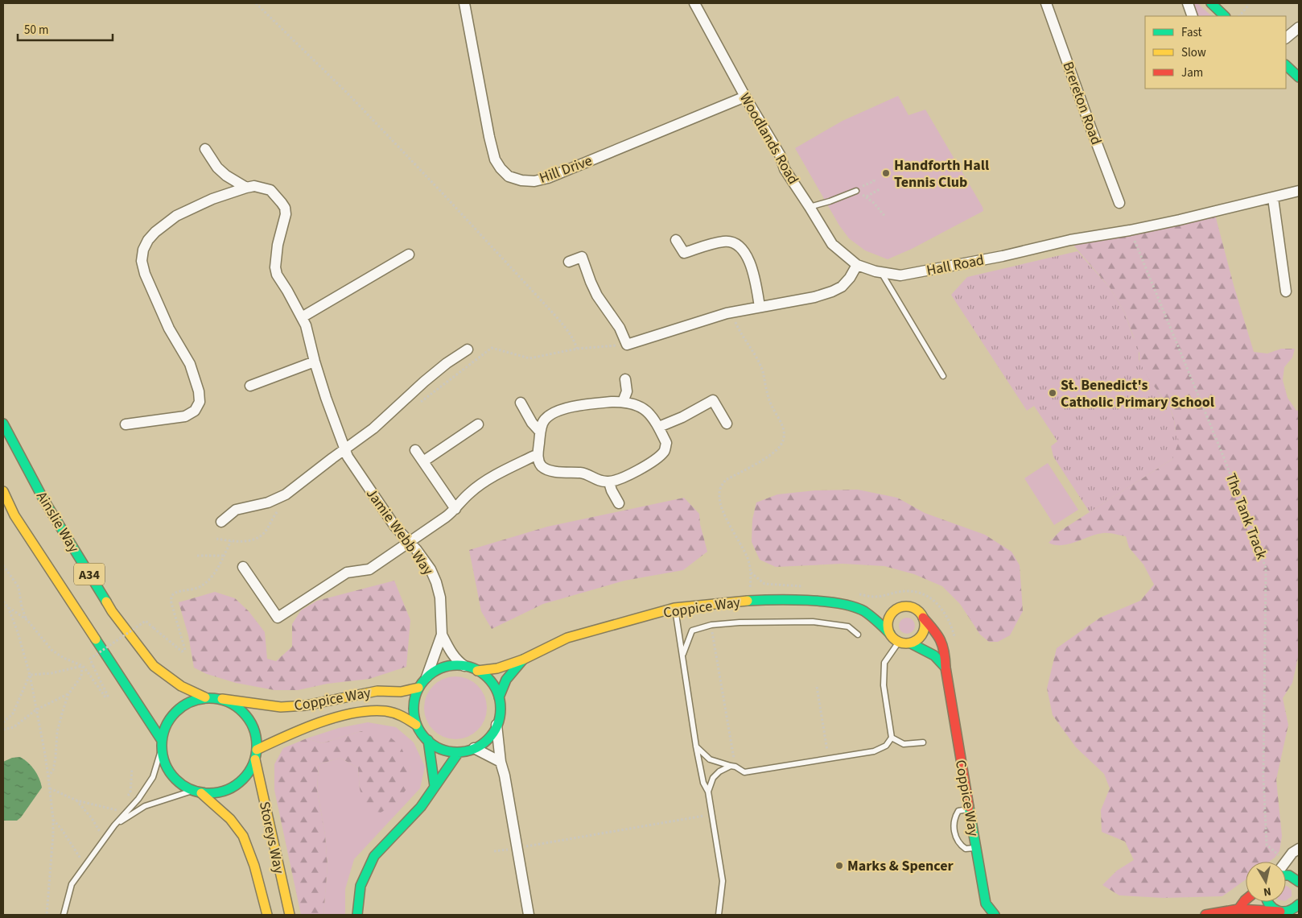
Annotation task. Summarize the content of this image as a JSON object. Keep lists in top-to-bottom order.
{
  "streets": {
    "main road": [
      "Ainslie Way",
      "A34",
      "Coppice Way",
      "Storeys Way"
    ],
    "street": [
      "Brereton Road",
      "Woodlands Road",
      "Hill Drive",
      "Hall Road",
      "Jamie Webb Way"
    ],
    "path": ["The Tank Track"]
  },
  "crossings": [
    ["Woodlands Road", "Hill Drive"],
    ["Woodlands Road", "Hall Road"],
    ["Hall Road", "The Tank Track"],
    ["Ainslie Way", "A34"],
    ["Ainslie Way", "Coppice Way"],
    ["Ainslie Way", "Storeys Way"],
    ["Jamie Webb Way", "Coppice Way"],
    ["A34", "Coppice Way"],
    ["A34", "Storeys Way"],
    ["Coppice Way", "Storeys Way"]
  ],
  "places": ["Handforth Hall Tennis Club", "St. Benedict's Catholic Primary School", "Marks & Spencer"],
  "legend": ["Fast", "Slow", "Jam"],
  "scale_bar": "50 m",
  "north": "bottom"
}
